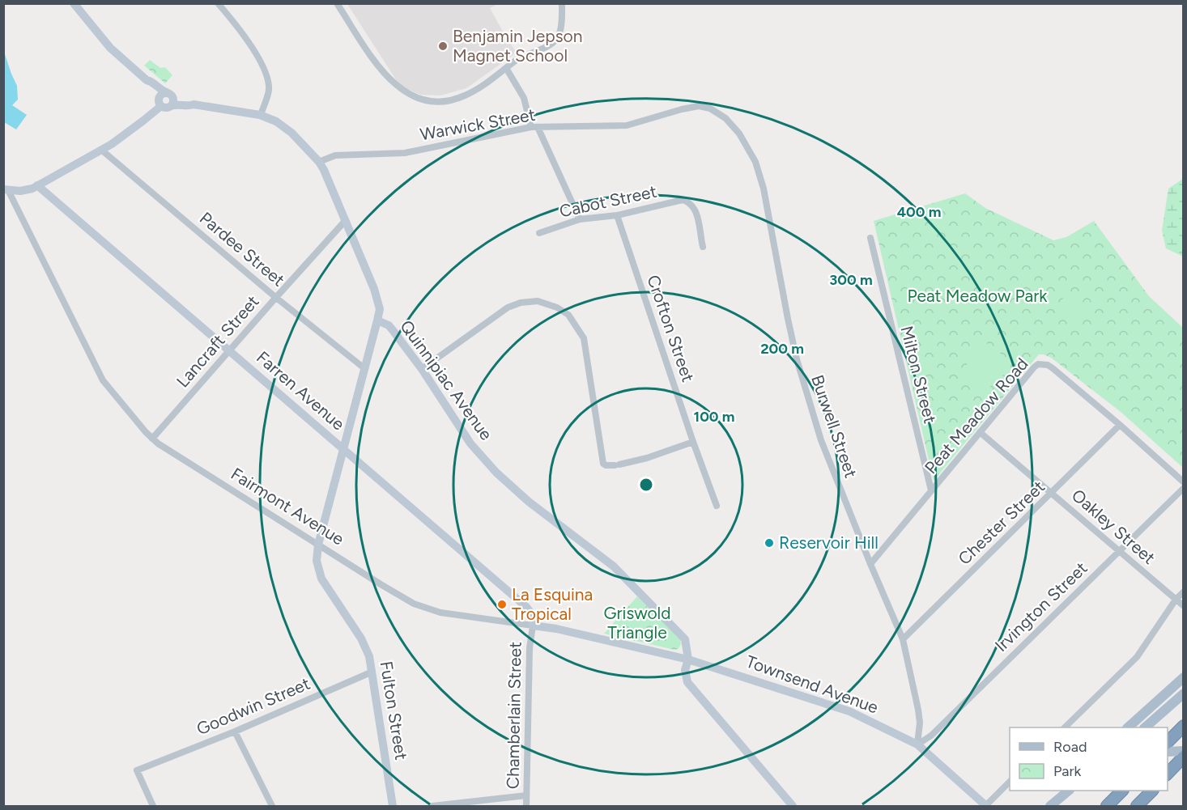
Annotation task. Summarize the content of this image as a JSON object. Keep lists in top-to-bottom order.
{
  "streets": {
    "main road": [
      "Quinnipiac Avenue",
      "Farren Avenue",
      "Fairmont Avenue",
      "Townsend Avenue",
      "Fulton Street"
    ],
    "street": [
      "Warwick Street",
      "Cabot Street",
      "Pardee Street",
      "Crofton Street",
      "Lancraft Street",
      "Milton Street",
      "Peat Meadow Road",
      "Burwell Street",
      "Chester Street",
      "Oakley Street",
      "Irvington Street",
      "Goodwin Street",
      "Chamberlain Street"
    ]
  },
  "crossings": [
    ["Warwick Street", "Quinnipiac Avenue"],
    ["Warwick Street", "Burwell Street"],
    ["Cabot Street", "Crofton Street"],
    ["Pardee Street", "Lancraft Street"],
    ["Pardee Street", "Fulton Street"],
    ["Lancraft Street", "Quinnipiac Avenue"],
    ["Lancraft Street", "Farren Avenue"],
    ["Lancraft Street", "Fairmont Avenue"],
    ["Milton Street", "Peat Meadow Road"],
    ["Quinnipiac Avenue", "Fairmont Avenue"],
    ["Quinnipiac Avenue", "Townsend Avenue"],
    ["Quinnipiac Avenue", "Fulton Street"],
    ["Farren Avenue", "Fairmont Avenue"],
    ["Farren Avenue", "Fulton Street"],
    ["Farren Avenue", "Chamberlain Street"],
    ["Peat Meadow Road", "Burwell Street"],
    ["Peat Meadow Road", "Chester Street"],
    ["Peat Meadow Road", "Oakley Street"],
    ["Burwell Street", "Chester Street"],
    ["Burwell Street", "Irvington Street"],
    ["Burwell Street", "Townsend Avenue"],
    ["Fairmont Avenue", "Townsend Avenue"],
    ["Fairmont Avenue", "Fulton Street"],
    ["Fairmont Avenue", "Chamberlain Street"],
    ["Chester Street", "Oakley Street"],
    ["Oakley Street", "Irvington Street"],
    ["Irvington Street", "Townsend Avenue"],
    ["Goodwin Street", "Fulton Street"]
  ],
  "parks": ["Peat Meadow Park", "Griswold Triangle"],
  "places": ["Benjamin Jepson Magnet School", "Reservoir Hill", "La Esquina Tropical"],
  "legend": ["Road", "Park"],
  "rings": [
    "400 m",
    "300 m",
    "200 m",
    "100 m"
  ]
}
